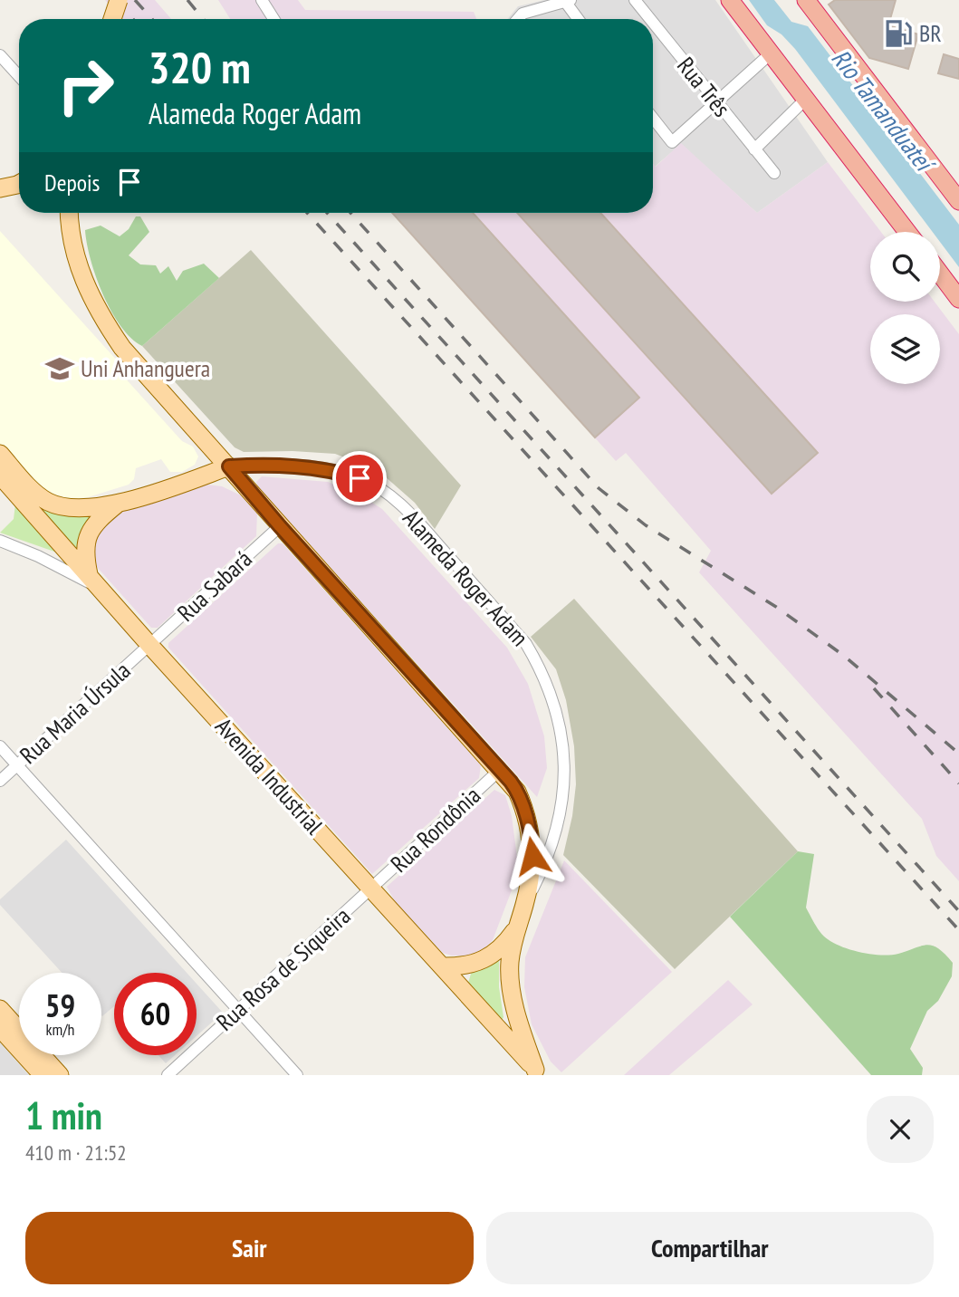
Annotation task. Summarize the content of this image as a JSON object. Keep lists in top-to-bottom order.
{
  "streets": {
    "main road": ["Alameda Roger Adam", "Avenida Industrial"],
    "street": [
      "Rua Três",
      "Rua Sabará",
      "Rua Maria Úrsula",
      "Rua Rondônia",
      "Rua Rosa de Siqueira"
    ]
  },
  "crossings": [
    ["Alameda Roger Adam", "Avenida Industrial"],
    ["Rua Sabará", "Rua Maria Úrsula"],
    ["Rua Sabará", "Avenida Industrial"],
    ["Rua Maria Úrsula", "Avenida Industrial"],
    ["Avenida Industrial", "Rua Rondônia"],
    ["Avenida Industrial", "Rua Rosa de Siqueira"],
    ["Rua Rondônia", "Rua Rosa de Siqueira"]
  ],
  "water": ["Rio Tamanduateí"],
  "places": {
    "fuel station": ["BR"],
    "school or university": ["Uni Anhanguera"]
  },
  "page": {
    "turn": ["320 m", "Alameda Roger Adam"],
    "then": "Depois",
    "speed": "59 km/h",
    "limit": "60",
    "heading": ["1 min", "410 m · 21:52"],
    "buttons": ["Sair", "Compartilhar"]
  }
}
